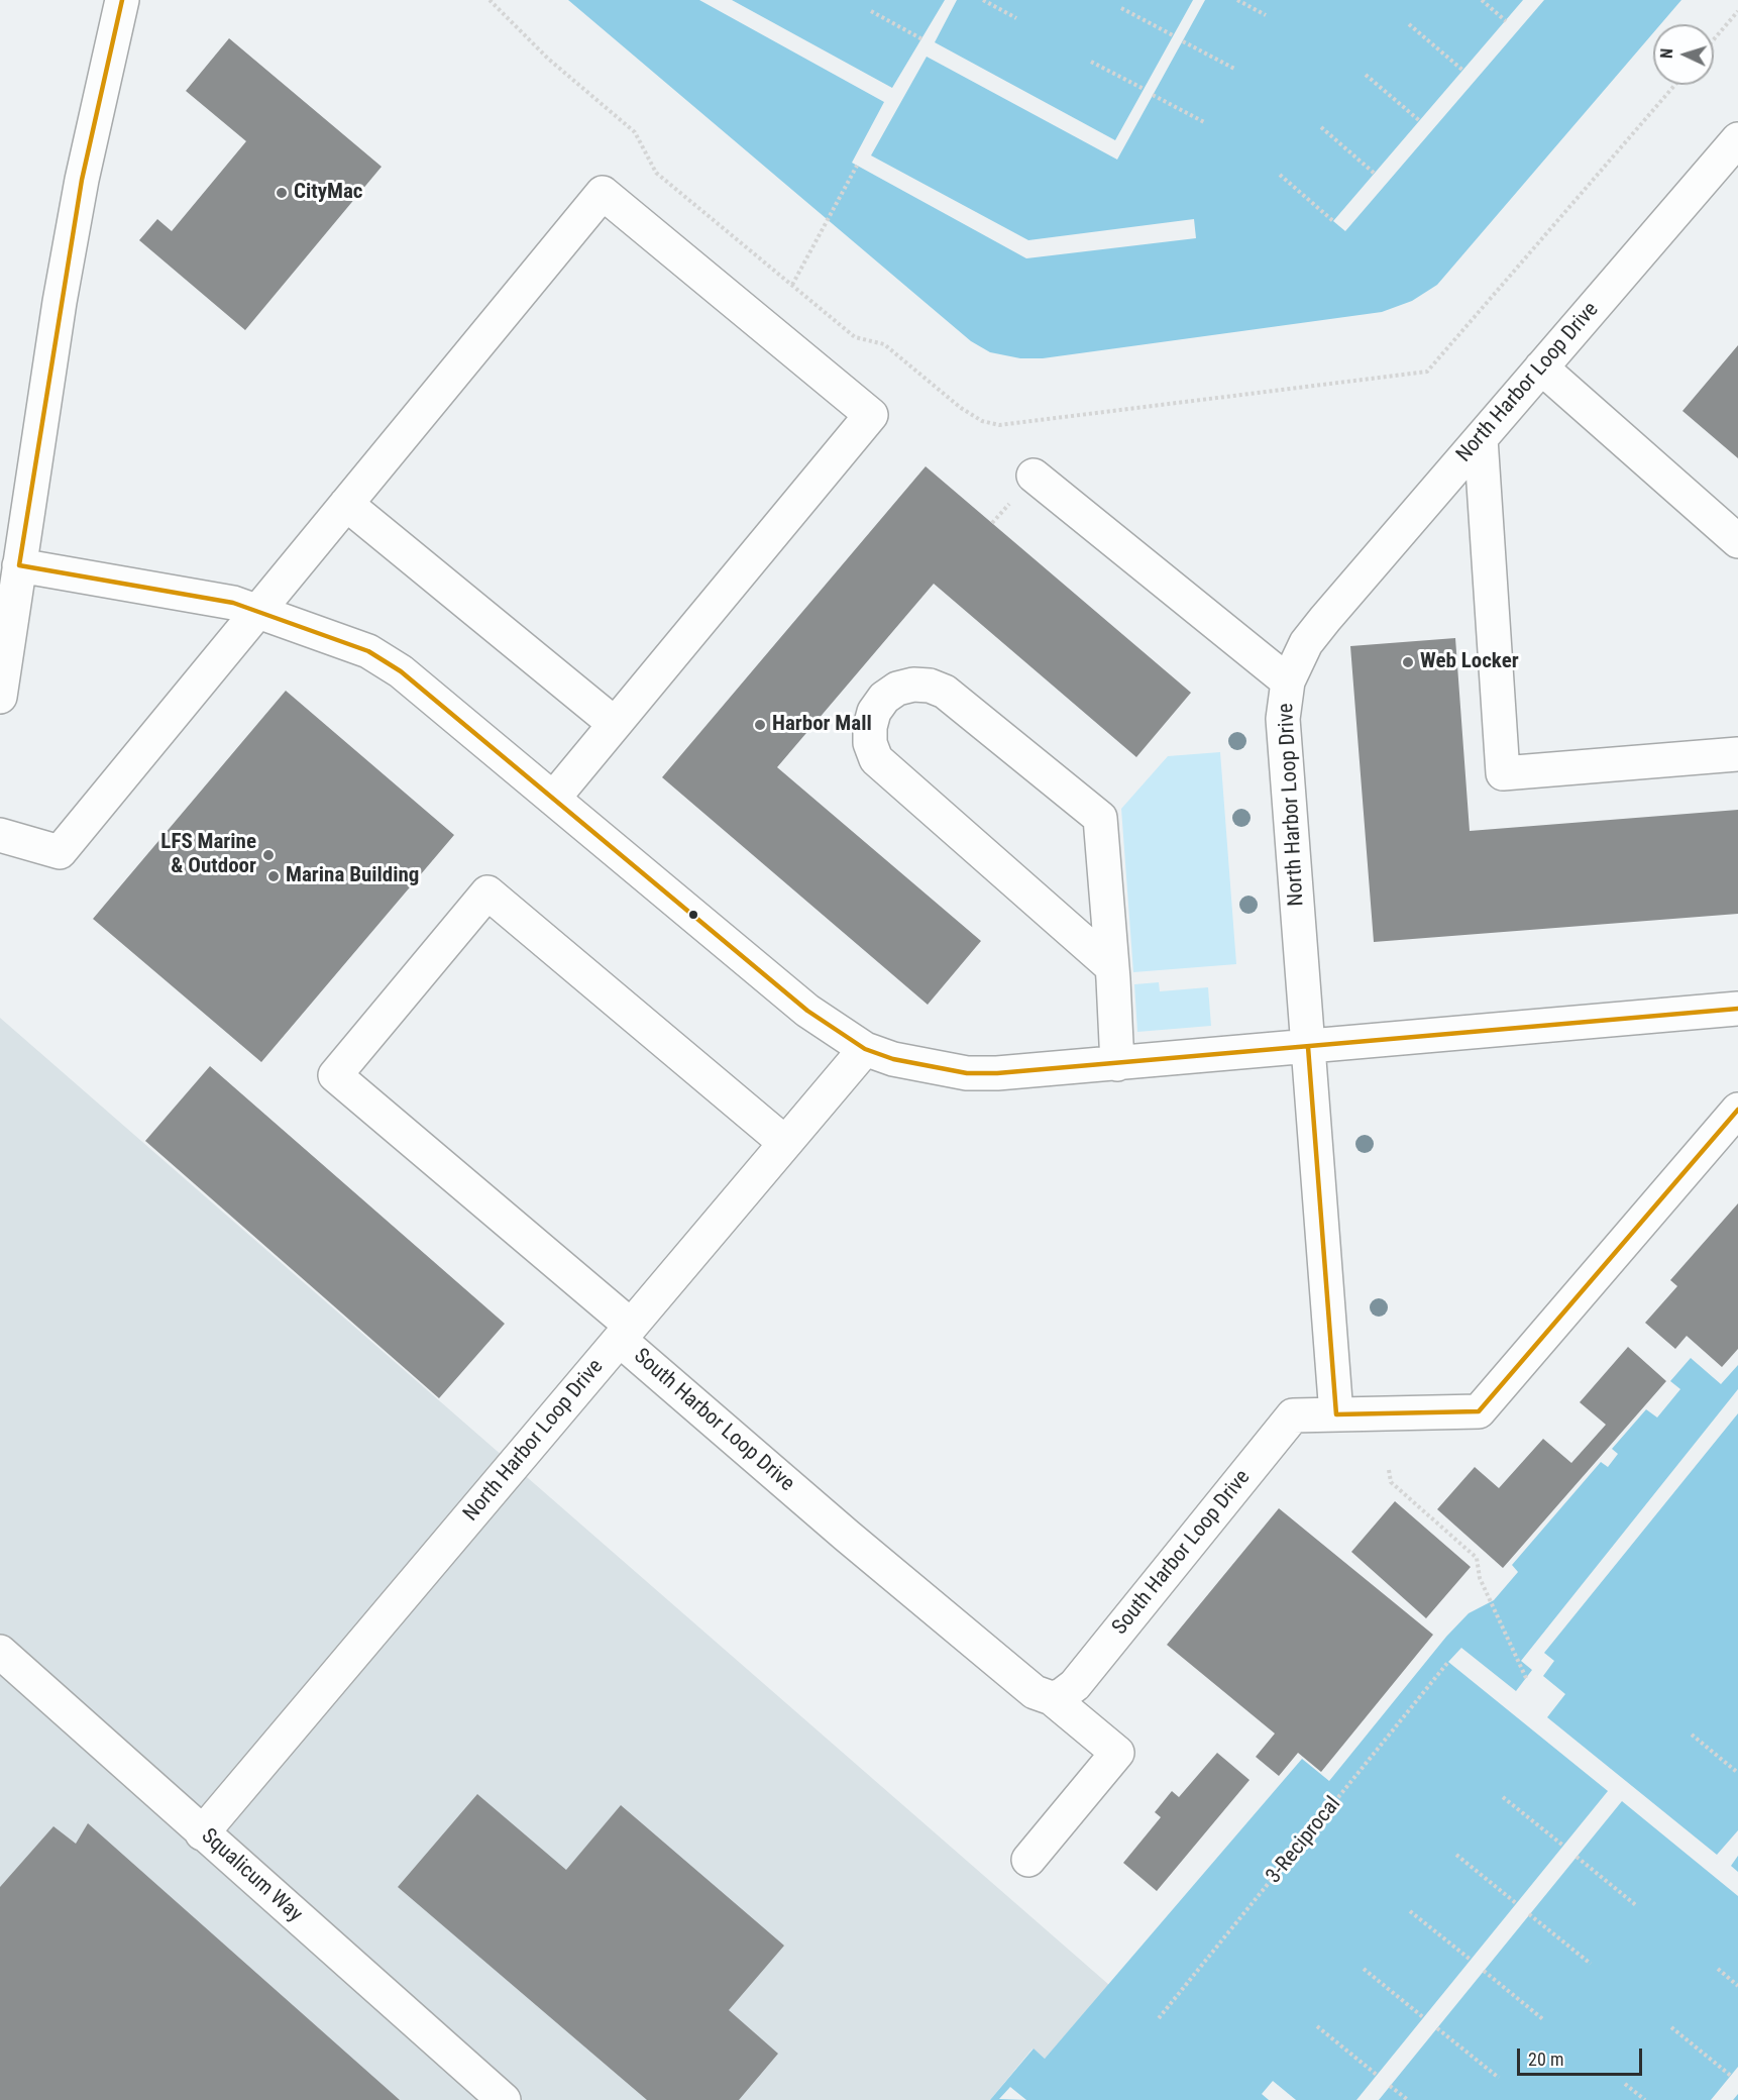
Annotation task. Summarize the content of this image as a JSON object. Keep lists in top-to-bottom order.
{
  "streets": {
    "street": ["North Harbor Loop Drive", "South Harbor Loop Drive", "Squalicum Way"],
    "path": ["3-Reciprocal"]
  },
  "crossings": [
    ["North Harbor Loop Drive", "South Harbor Loop Drive"],
    ["North Harbor Loop Drive", "Squalicum Way"]
  ],
  "places": [
    "CityMac",
    "Web Locker",
    "Harbor Mall",
    "LFS Marine & Outdoor",
    "Marina Building"
  ],
  "scale_bar": "20 m",
  "north": "left"
}
